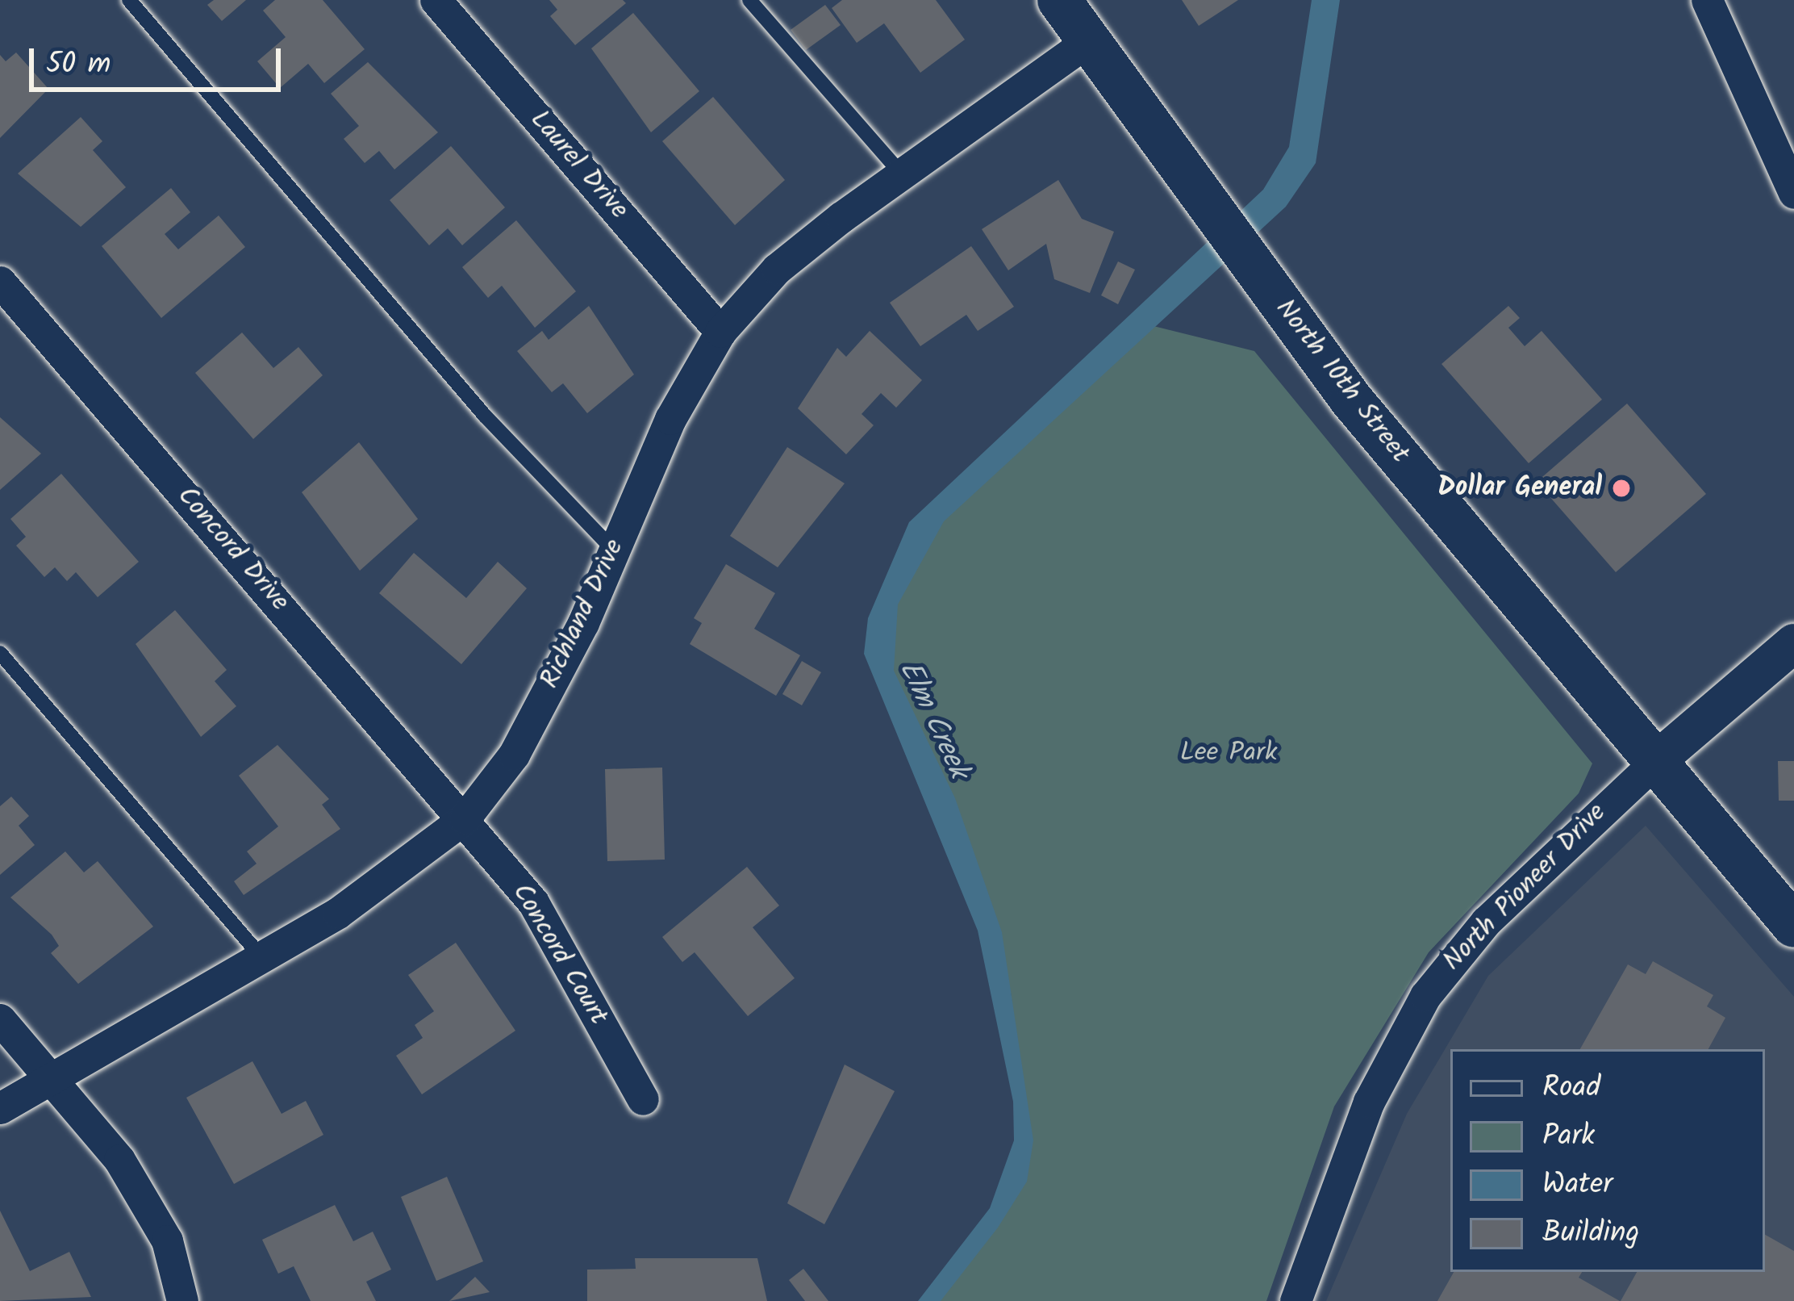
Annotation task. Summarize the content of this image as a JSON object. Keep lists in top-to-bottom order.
{
  "streets": {
    "main road": ["North 10th Street"],
    "street": [
      "Laurel Drive",
      "Concord Drive",
      "Richland Drive",
      "North Pioneer Drive",
      "Concord Court"
    ]
  },
  "crossings": [
    ["Laurel Drive", "Richland Drive"],
    ["North 10th Street", "Richland Drive"],
    ["North 10th Street", "North Pioneer Drive"],
    ["Concord Drive", "Richland Drive"],
    ["Concord Drive", "Concord Court"],
    ["Richland Drive", "Concord Court"]
  ],
  "water": ["Elm Creek"],
  "parks": ["Lee Park"],
  "places": ["Dollar General"],
  "legend": [
    "Road",
    "Park",
    "Water",
    "Building"
  ],
  "scale_bar": "50 m"
}
